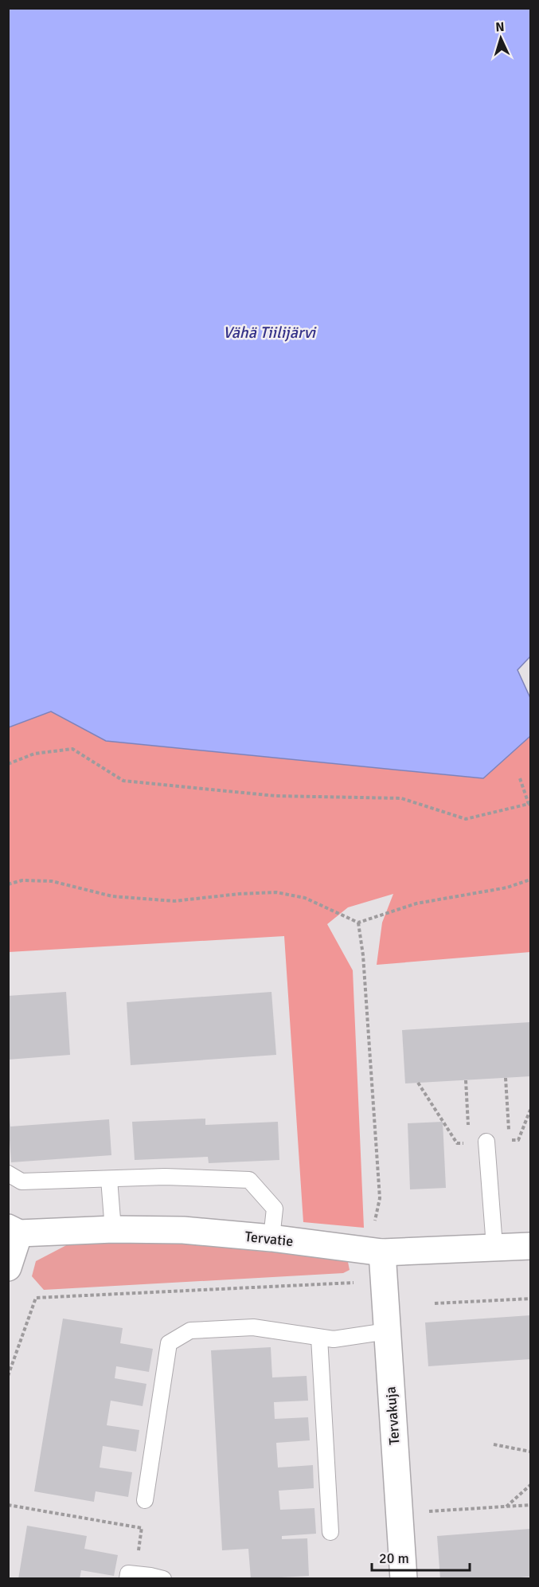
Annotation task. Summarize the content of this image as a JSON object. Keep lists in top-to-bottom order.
{
  "streets": {
    "street": ["Tervatie", "Tervakuja"]
  },
  "crossings": [
    ["Tervatie", "Tervakuja"]
  ],
  "water": ["Vähä Tiilijärvi"],
  "scale_bar": "20 m",
  "north": "top"
}
